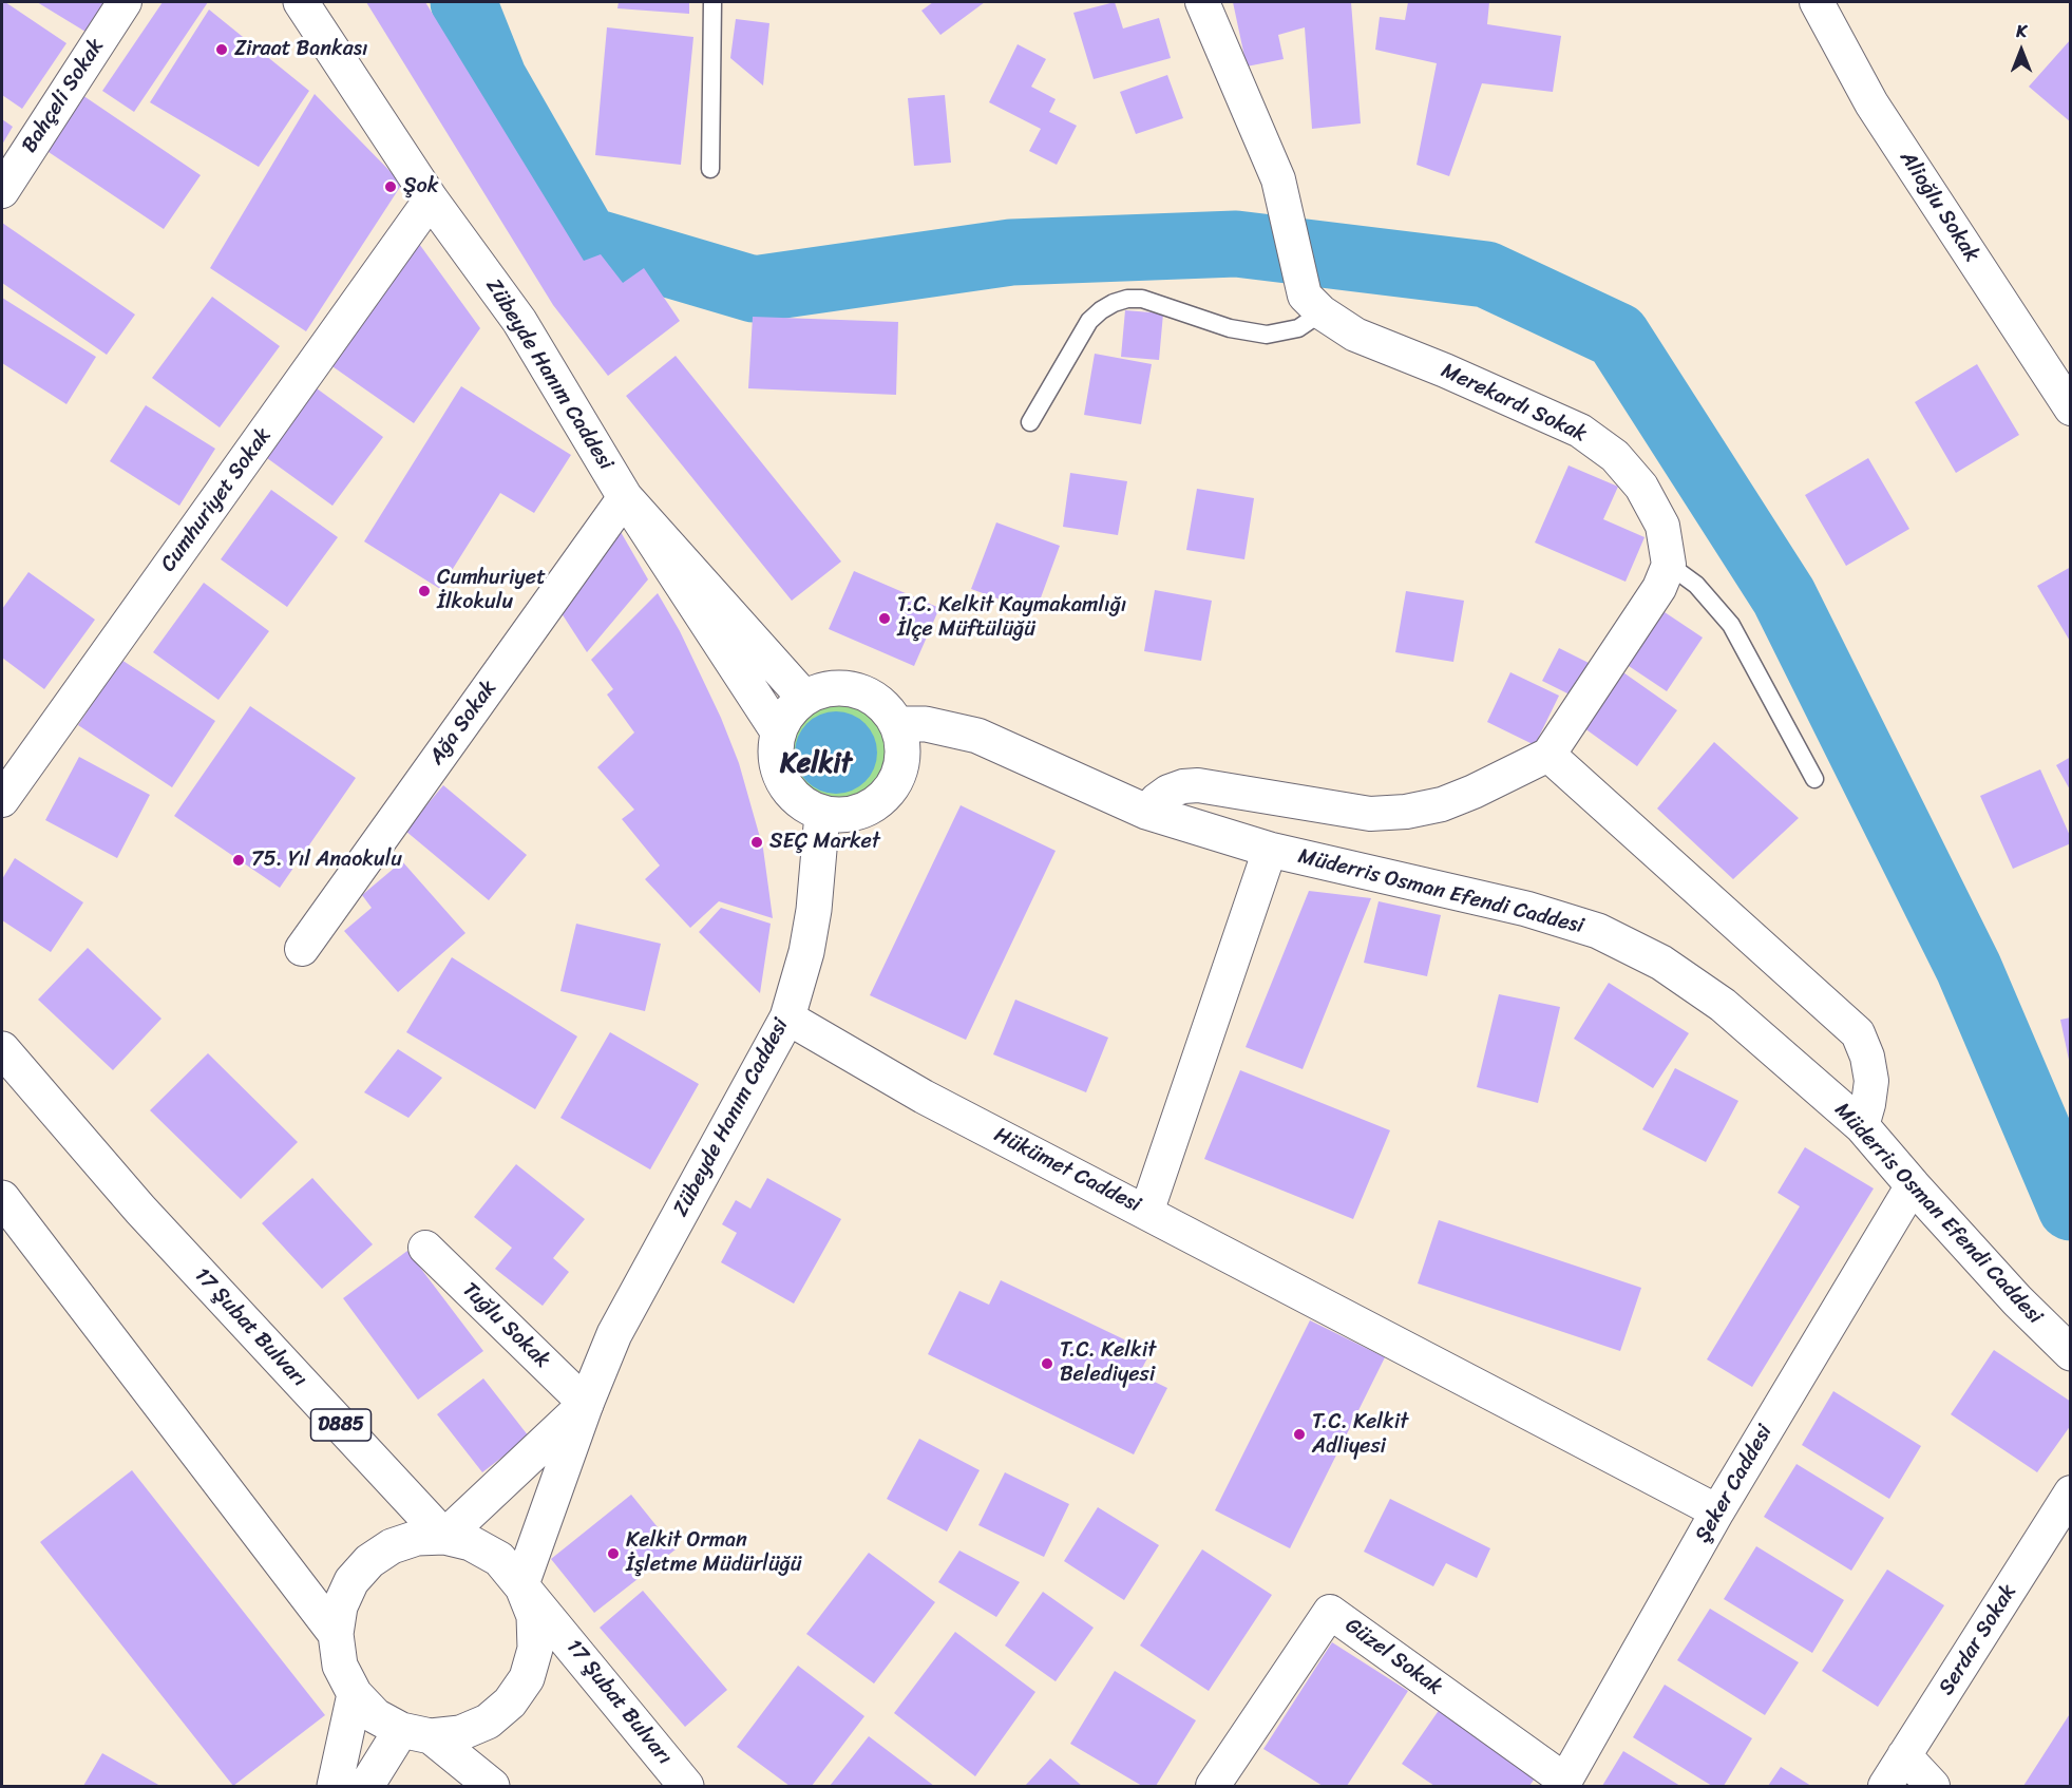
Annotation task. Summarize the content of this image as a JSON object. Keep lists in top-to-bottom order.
{
  "streets": {
    "main road": [
      "Zübeyde Hanım Caddesi",
      "Müderris Osman Efendi Caddesi",
      "17 Şubat Bulvarı",
      "D885"
    ],
    "street": [
      "Bahçeli Sokak",
      "Alioğlu Sokak",
      "Merekardı Sokak",
      "Cumhuriyet Sokak",
      "Ağa Sokak",
      "Hükümet Caddesi",
      "Tuğlu Sokak",
      "Şeker Caddesi",
      "Serdar Sokak",
      "Güzel Sokak"
    ]
  },
  "crossings": [
    ["Zübeyde Hanım Caddesi", "Cumhuriyet Sokak"],
    ["Zübeyde Hanım Caddesi", "Ağa Sokak"],
    ["Zübeyde Hanım Caddesi", "Müderris Osman Efendi Caddesi"],
    ["Zübeyde Hanım Caddesi", "Hükümet Caddesi"],
    ["Zübeyde Hanım Caddesi", "Tuğlu Sokak"],
    ["Zübeyde Hanım Caddesi", "17 Şubat Bulvarı"],
    ["Müderris Osman Efendi Caddesi", "Hükümet Caddesi"],
    ["Müderris Osman Efendi Caddesi", "Şeker Caddesi"],
    ["Şeker Caddesi", "Güzel Sokak"]
  ],
  "districts": ["Kelkit"],
  "places": [
    "Ziraat Bankası",
    "Şok",
    "Cumhuriyet İlkokulu",
    "T.C. Kelkit Kaymakamlığı İlçe Müftülüğü",
    "SEÇ Market",
    "75. Yıl Anaokulu",
    "T.C. Kelkit Belediyesi",
    "T.C. Kelkit Adliyesi",
    "Kelkit Orman İşletme Müdürlüğü"
  ],
  "north": "top"
}
